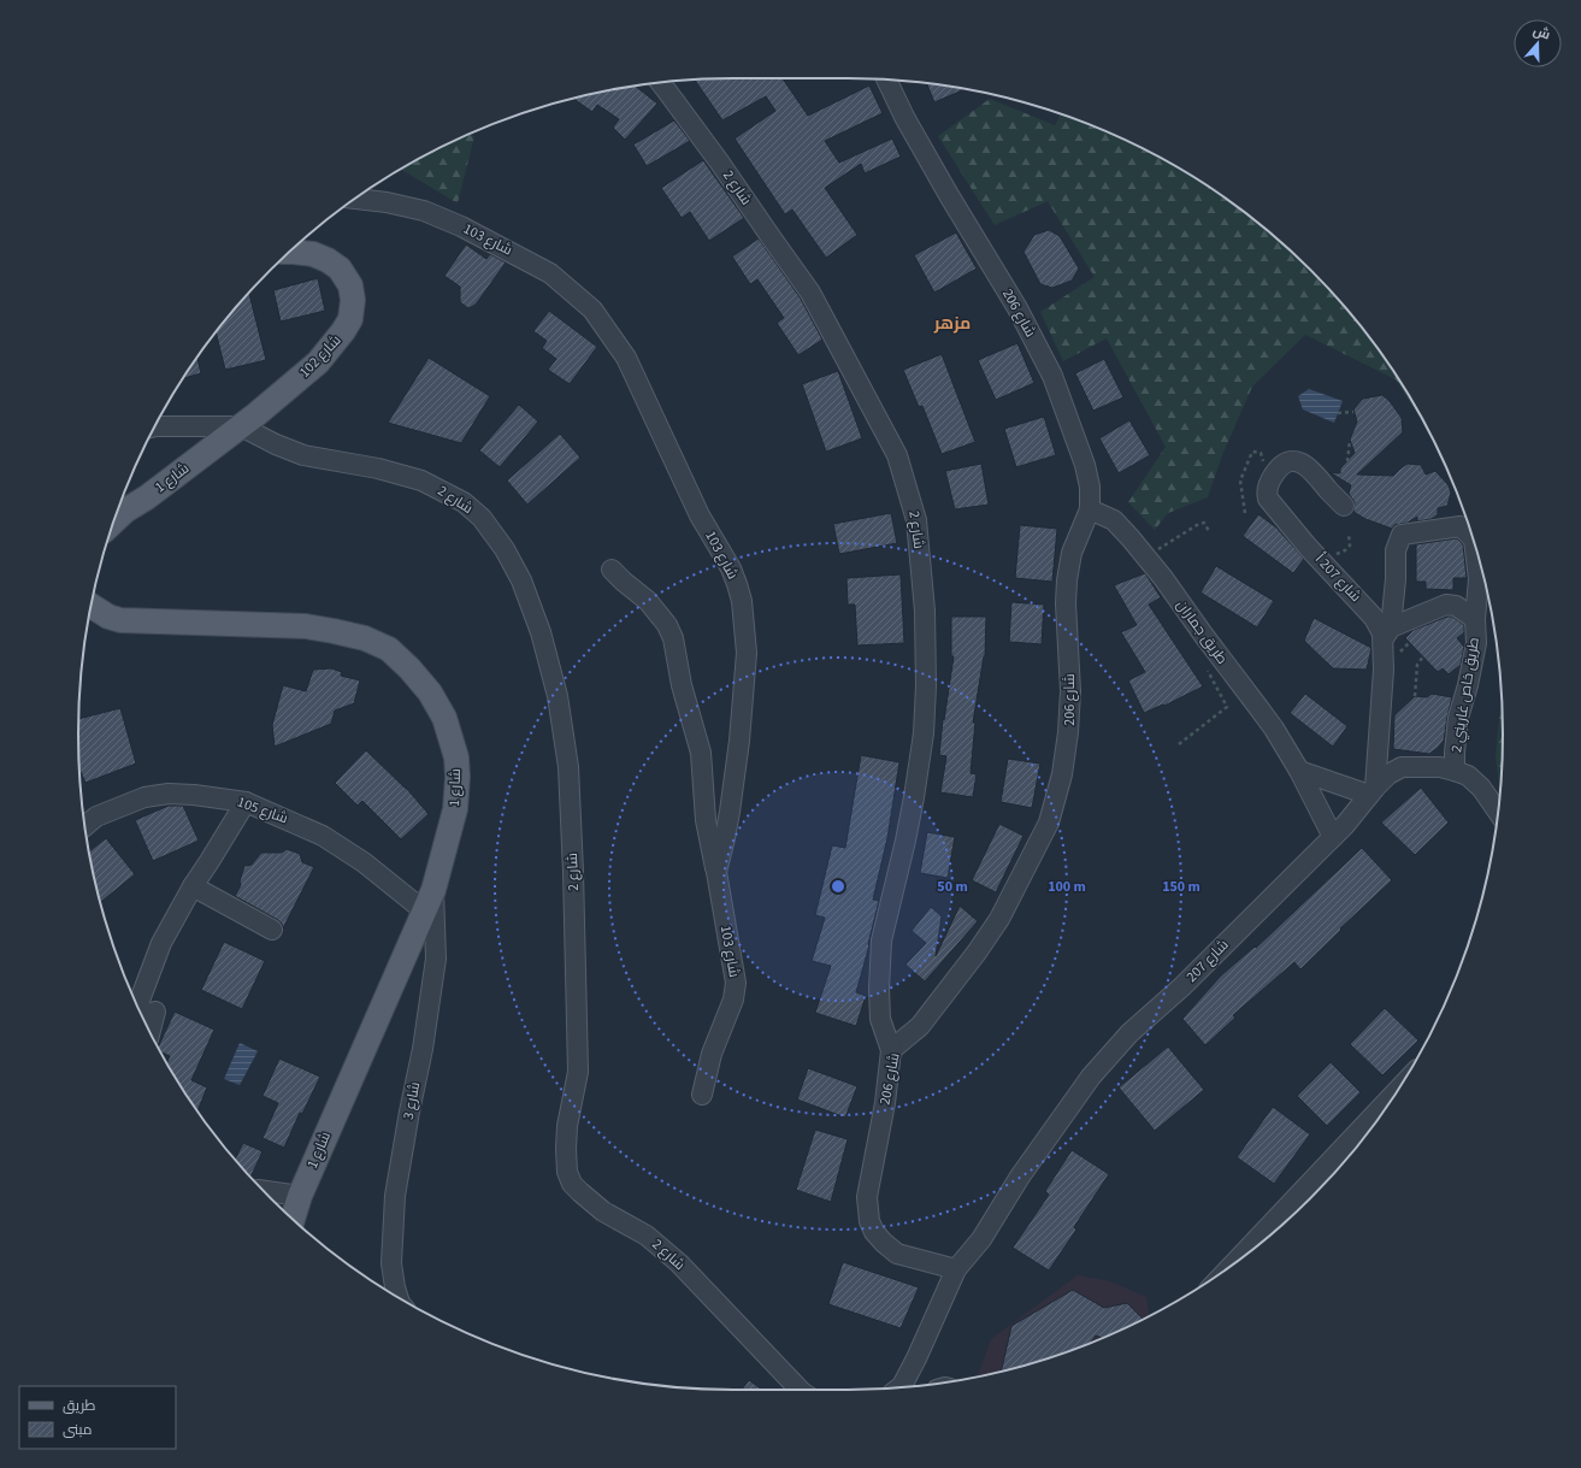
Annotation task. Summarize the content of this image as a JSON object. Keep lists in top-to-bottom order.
{
  "streets": {
    "main road": ["شارع 102", "شارع 1"],
    "street": [
      "شارع 2",
      "شارع 103",
      "شارع 206",
      "شارع 207 أ",
      "طريق جماران",
      "طريق خاص غاريني 2",
      "شارع 105",
      "شارع 207",
      "شارع 3"
    ]
  },
  "crossings": [
    ["شارع 2", "شارع 206"],
    ["شارع 2", "شارع 102"],
    ["شارع 2", "شارع 1"],
    ["شارع 206", "طريق جماران"],
    ["شارع 206", "شارع 207"],
    ["شارع 102", "شارع 1"],
    ["شارع 1", "شارع 105"],
    ["شارع 1", "شارع 3"],
    ["شارع 207 أ", "طريق خاص غاريني 2"],
    ["شارع 207 أ", "شارع 207"],
    ["طريق جماران", "شارع 207"],
    ["طريق خاص غاريني 2", "شارع 207"]
  ],
  "districts": ["مزهر"],
  "legend": ["طريق", "مبنى"],
  "north": "top",
  "rings": ["50 m", "100 m", "150 m"]
}
